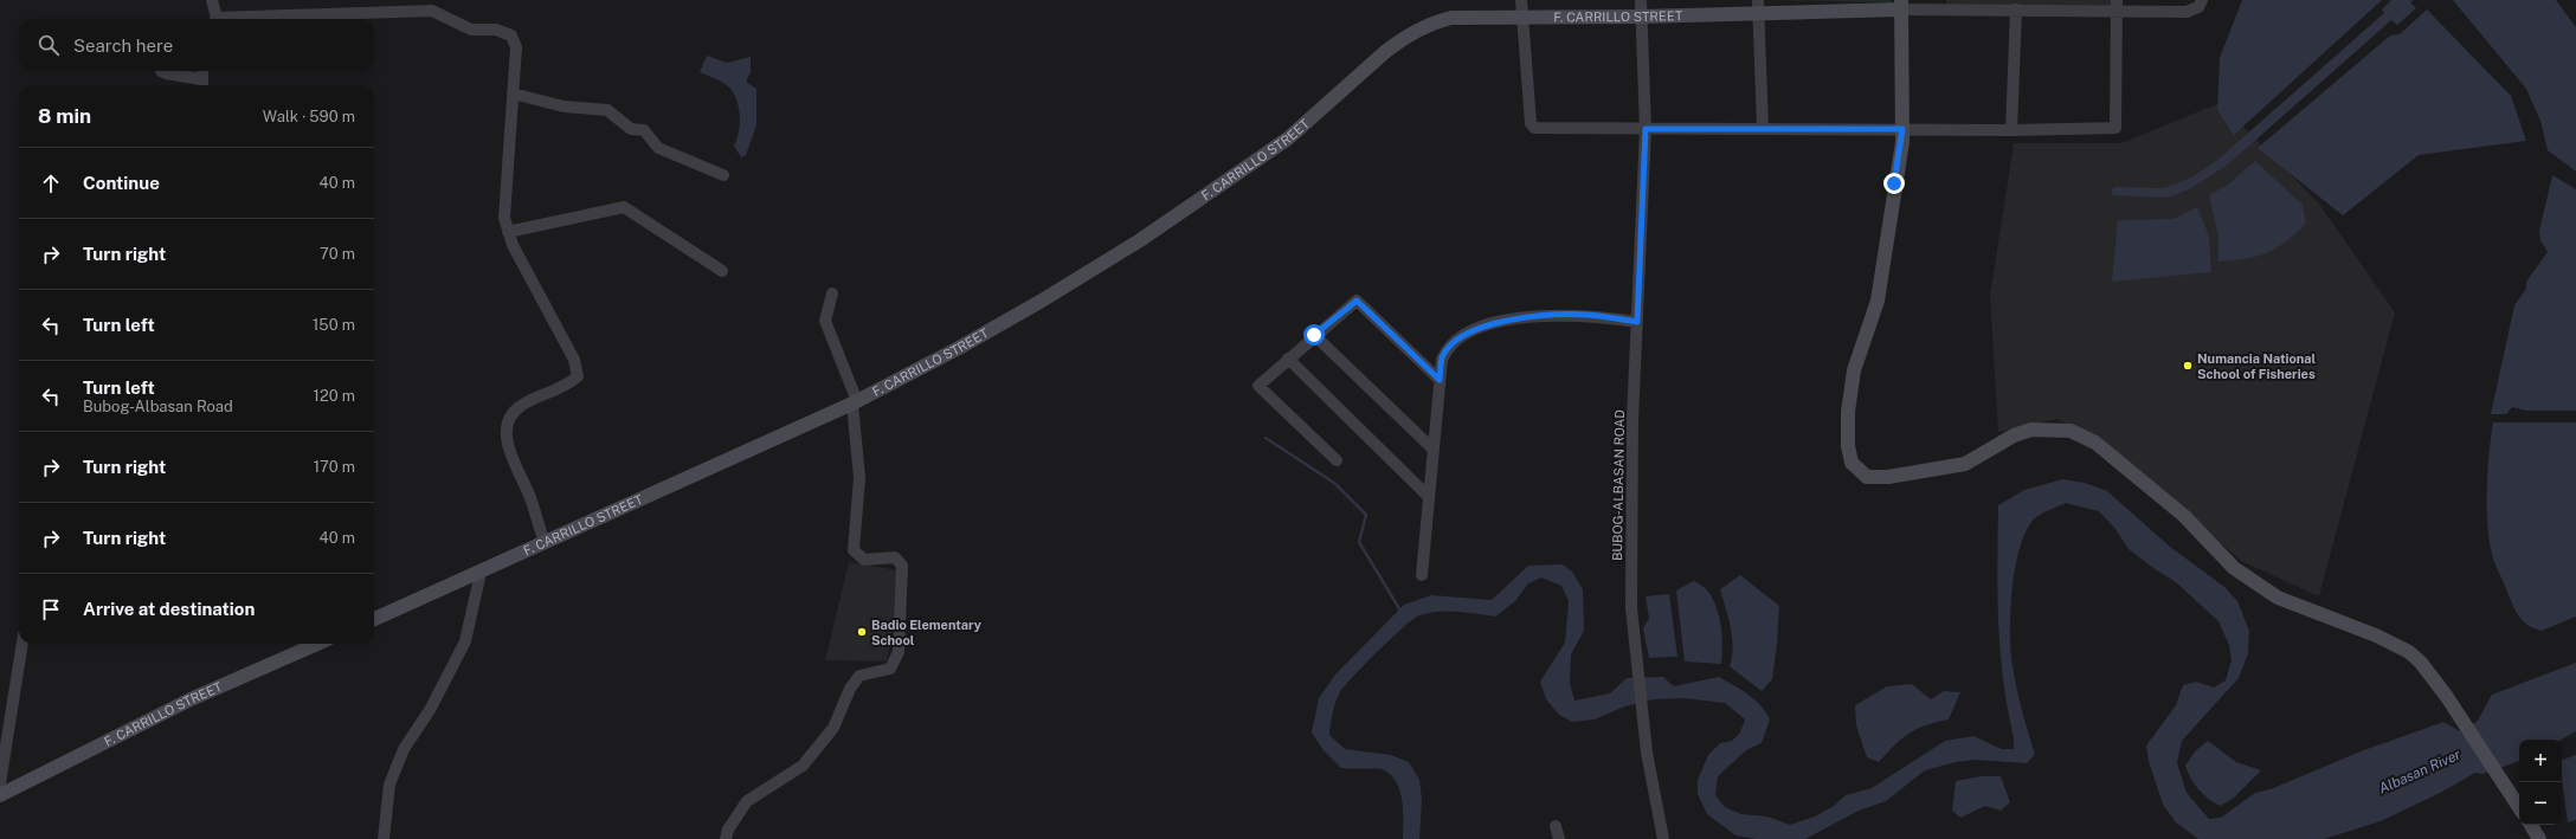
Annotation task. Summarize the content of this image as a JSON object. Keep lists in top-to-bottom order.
{
  "streets": {
    "street": ["F. CARRILLO STREET", "BUBOG-ALBASAN ROAD"]
  },
  "crossings": [
    ["F. CARRILLO STREET", "BUBOG-ALBASAN ROAD"]
  ],
  "water": ["Albasan River"],
  "places": ["Numancia National School of Fisheries", "Badio Elementary School"],
  "page": {
    "search": "Search here",
    "heading": ["8 min", "Walk · 590 m"],
    "list": [
      ["Continue", "40 m"],
      ["Turn right", "70 m"],
      ["Turn left", "150 m"],
      ["Turn left", "Bubog-Albasan Road", "120 m"],
      ["Turn right", "170 m"],
      ["Turn right", "40 m"],
      "Arrive at destination"
    ],
    "map_buttons": ["+", "−"]
  }
}
